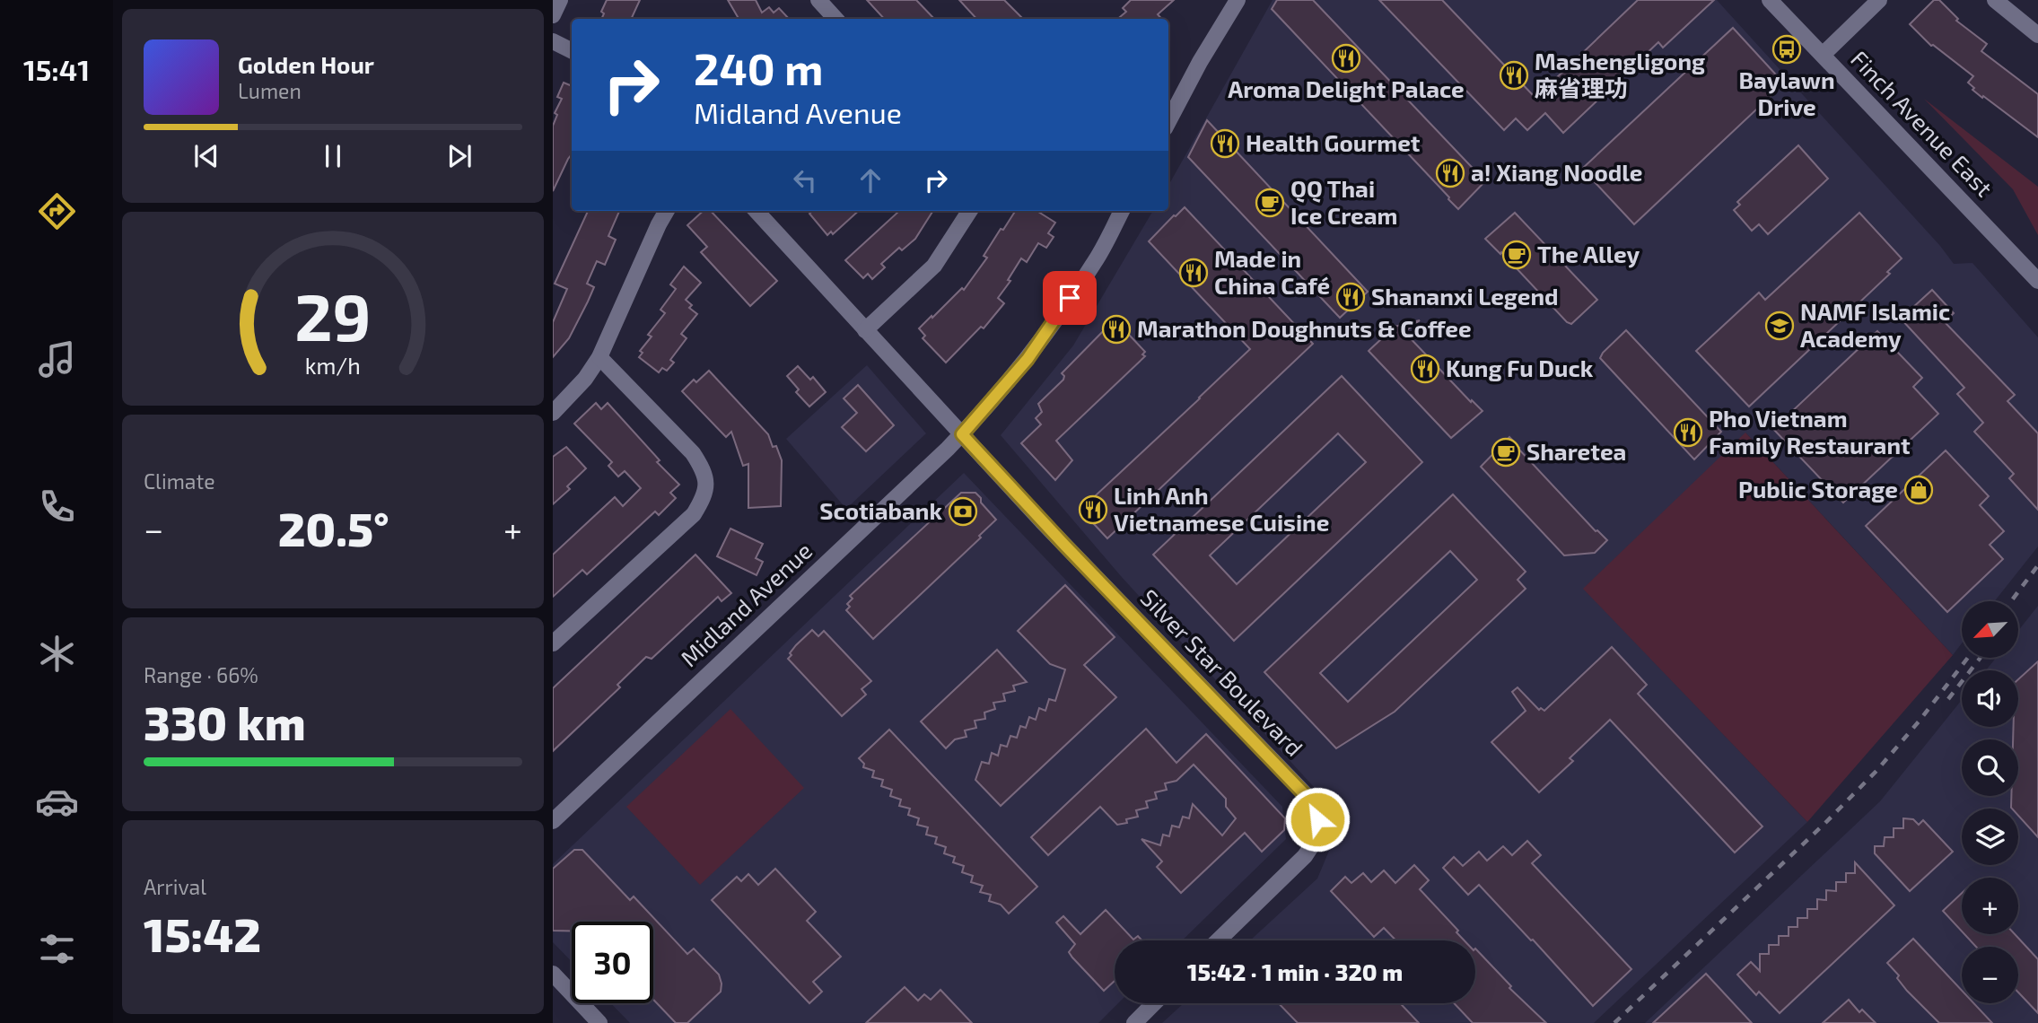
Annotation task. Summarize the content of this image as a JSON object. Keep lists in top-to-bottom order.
{
  "streets": {
    "street": ["Finch Avenue East", "Midland Avenue", "Silver Star Boulevard"]
  },
  "crossings": [
    ["Midland Avenue", "Silver Star Boulevard"]
  ],
  "places": {
    "bus stop": ["Baylawn Drive"],
    "restaurant": [
      "Aroma Delight Palace",
      "Mashengligong 麻省理功",
      "Health Gourmet",
      "a! Xiang Noodle",
      "Made in China Café",
      "Shananxi Legend",
      "Marathon Doughnuts & Coffee",
      "Kung Fu Duck",
      "Pho Vietnam Family Restaurant",
      "Linh Anh Vietnamese Cuisine"
    ],
    "cafe": ["QQ Thai Ice Cream", "The Alley", "Sharetea"],
    "school or university": ["NAMF Islamic Academy"],
    "shop": ["Public Storage"],
    "bank": ["Scotiabank"]
  },
  "north": "bottom left",
  "page": {
    "tabs": "15:41",
    "turn": ["240 m", "Midland Avenue"],
    "song": ["Golden Hour", "Lumen"],
    "tile": [
      "Climate",
      ["Range · 66%", "330 km"],
      ["Arrival", "15:42"]
    ],
    "heat": ["−", "20.5°", "+"],
    "map_buttons": ["+", "−"],
    "limit": "30",
    "trip": "15:42 · 1 min · 320 m",
    "gauge": ["29", "km/h"]
  }
}
